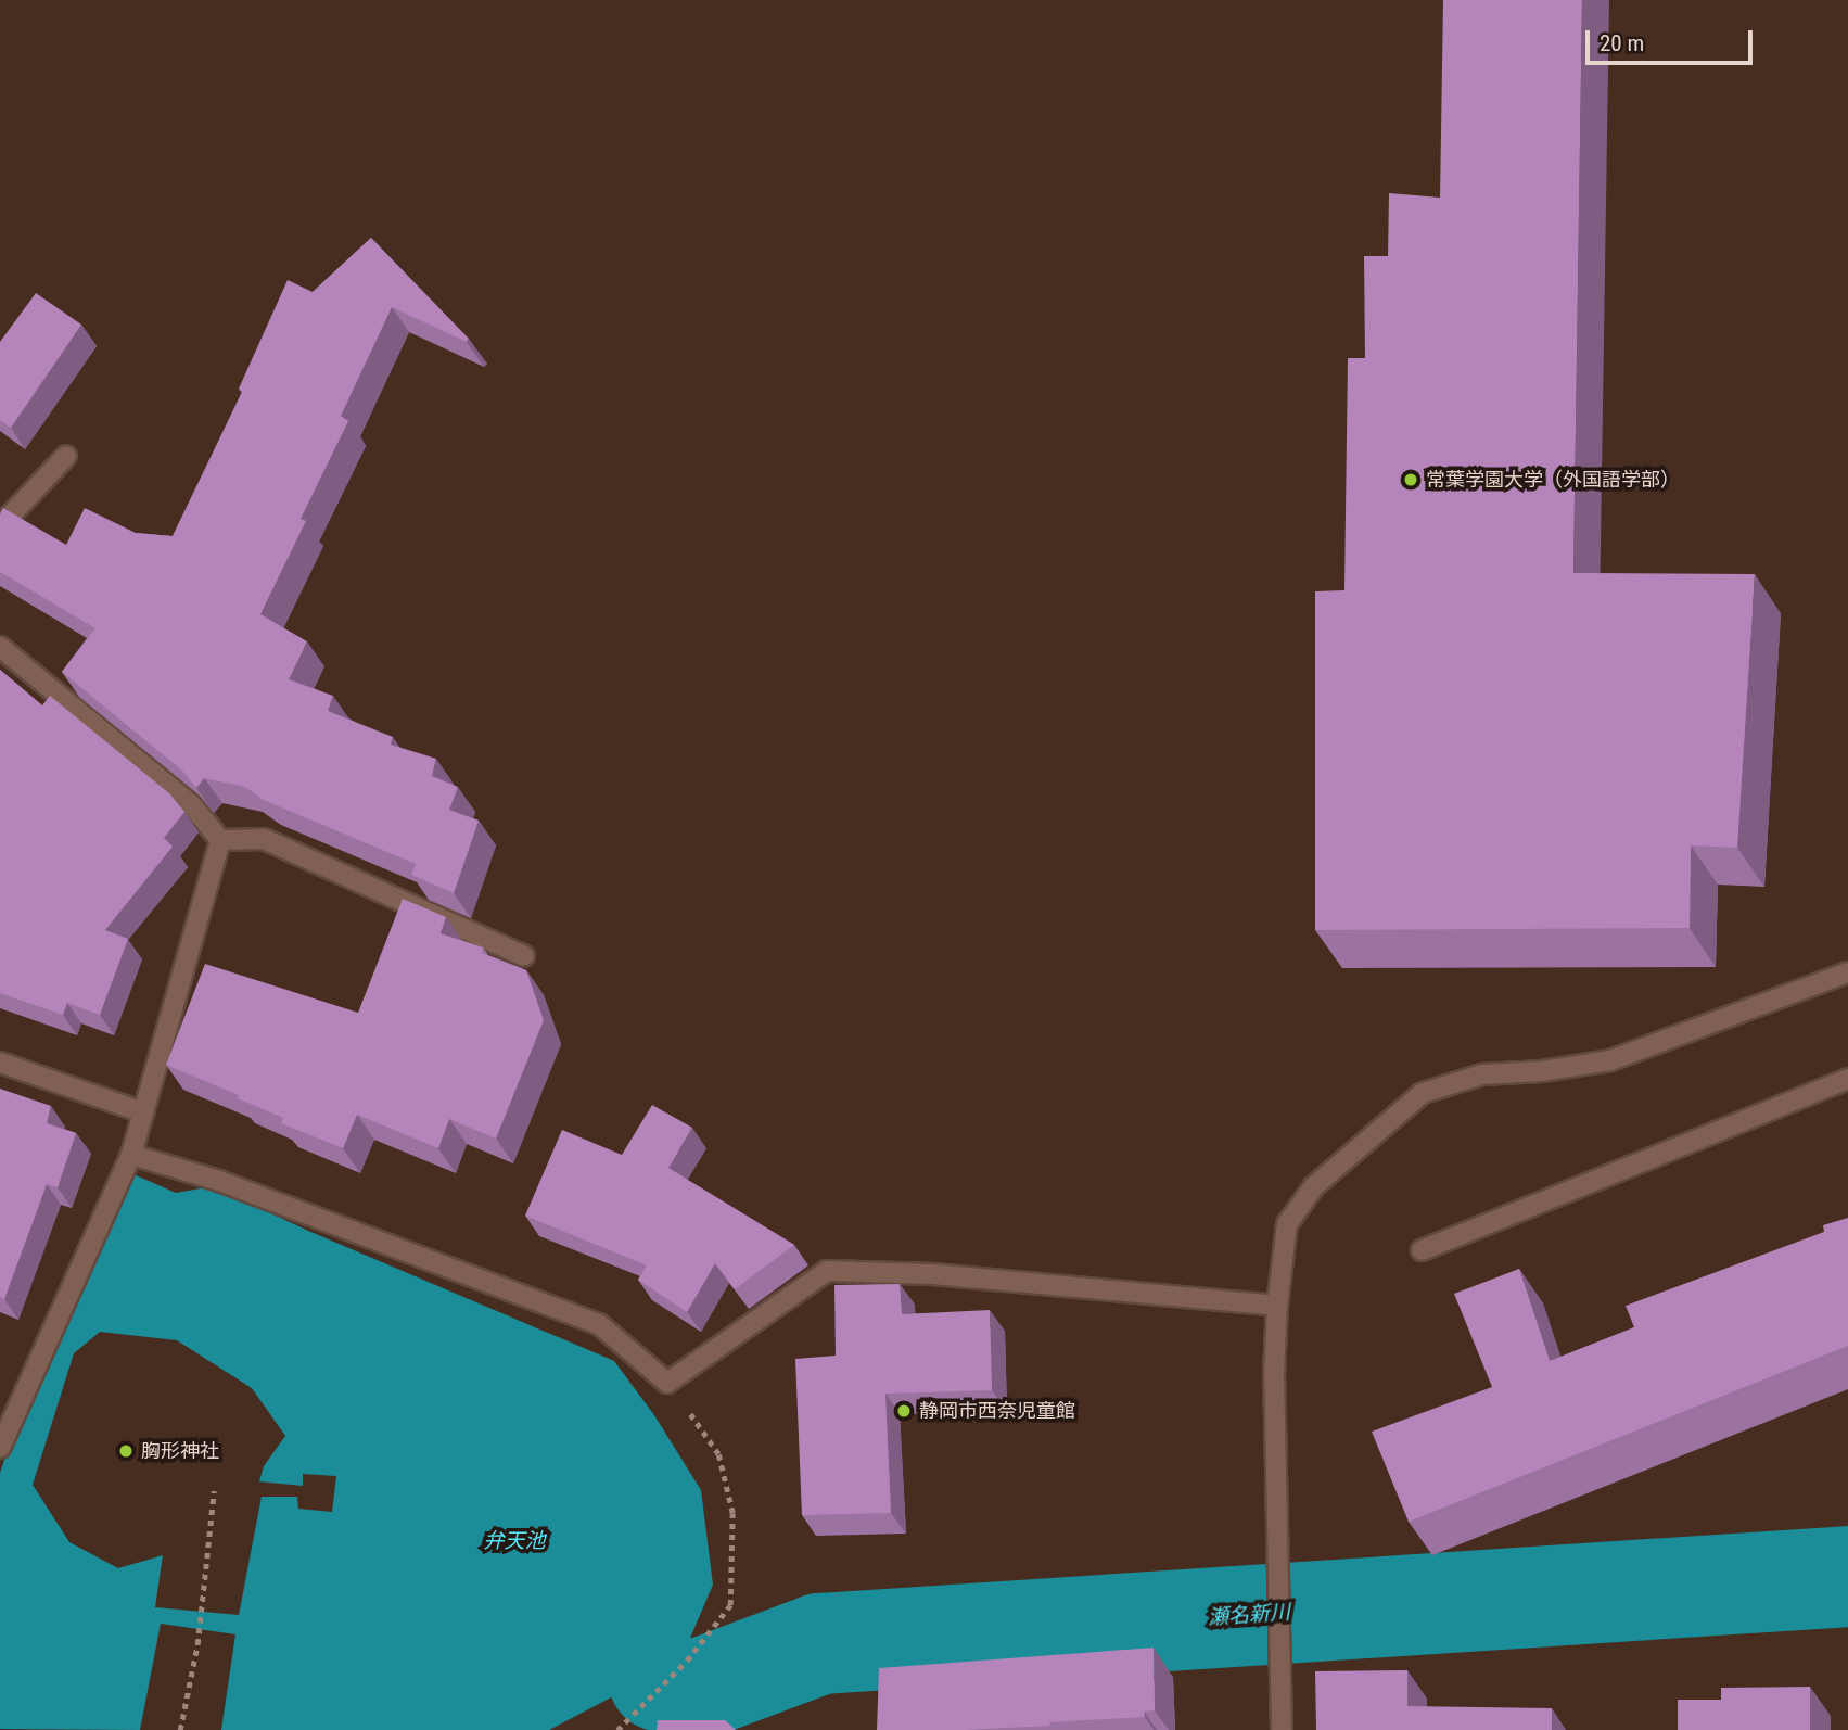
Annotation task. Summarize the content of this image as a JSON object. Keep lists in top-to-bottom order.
{
  "water": ["弁天池", "瀬名新川"],
  "places": ["常葉学園大学（外国語学部）", "静岡市西奈児童館", "胸形神社"],
  "scale_bar": "20 m"
}
